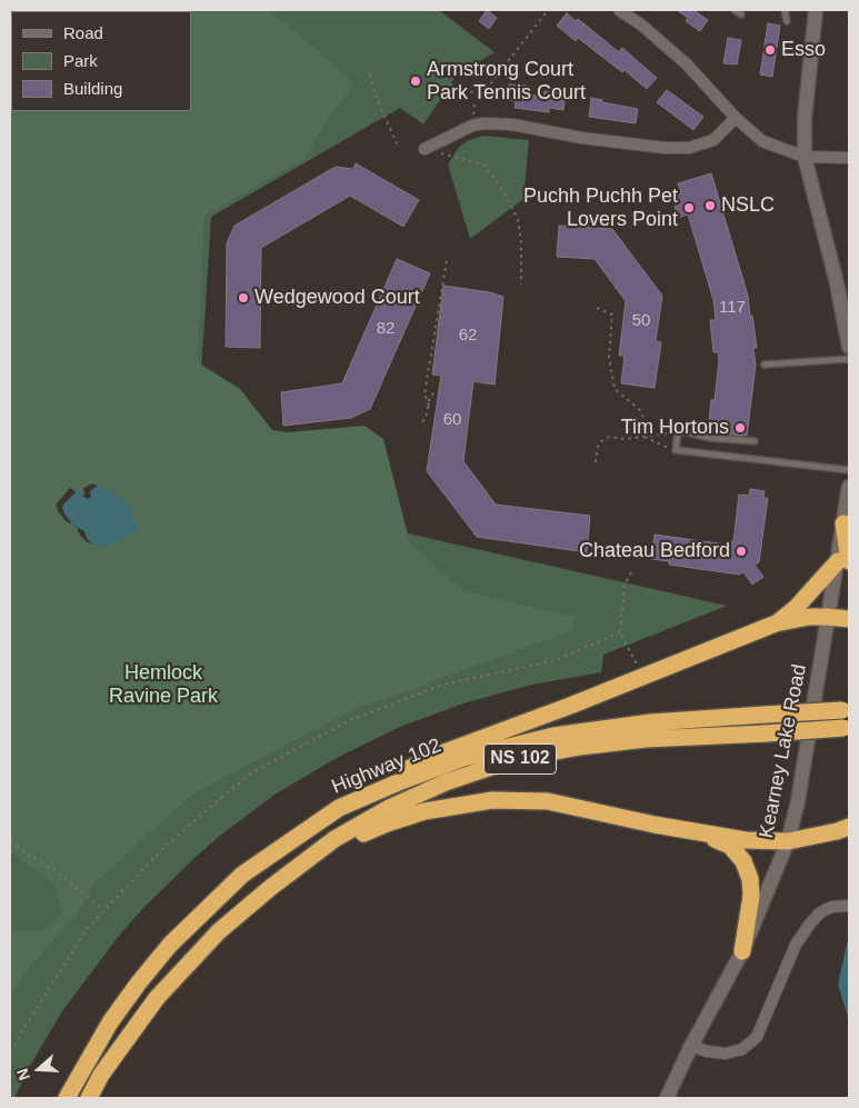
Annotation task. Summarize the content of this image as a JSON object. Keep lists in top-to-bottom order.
{
  "streets": {
    "highway": ["NS 102", "Highway 102"],
    "main road": ["Kearney Lake Road"]
  },
  "parks": ["Hemlock Ravine Park"],
  "places": [
    "Esso",
    "Armstrong Court Park Tennis Court",
    "NSLC",
    "Puchh Puchh Pet Lovers Point",
    "Wedgewood Court",
    "Tim Hortons",
    "Chateau Bedford"
  ],
  "house_numbers": [
    "117",
    "50",
    "82",
    "62",
    "60"
  ],
  "legend": ["Road", "Park", "Building"],
  "north": "left"
}
